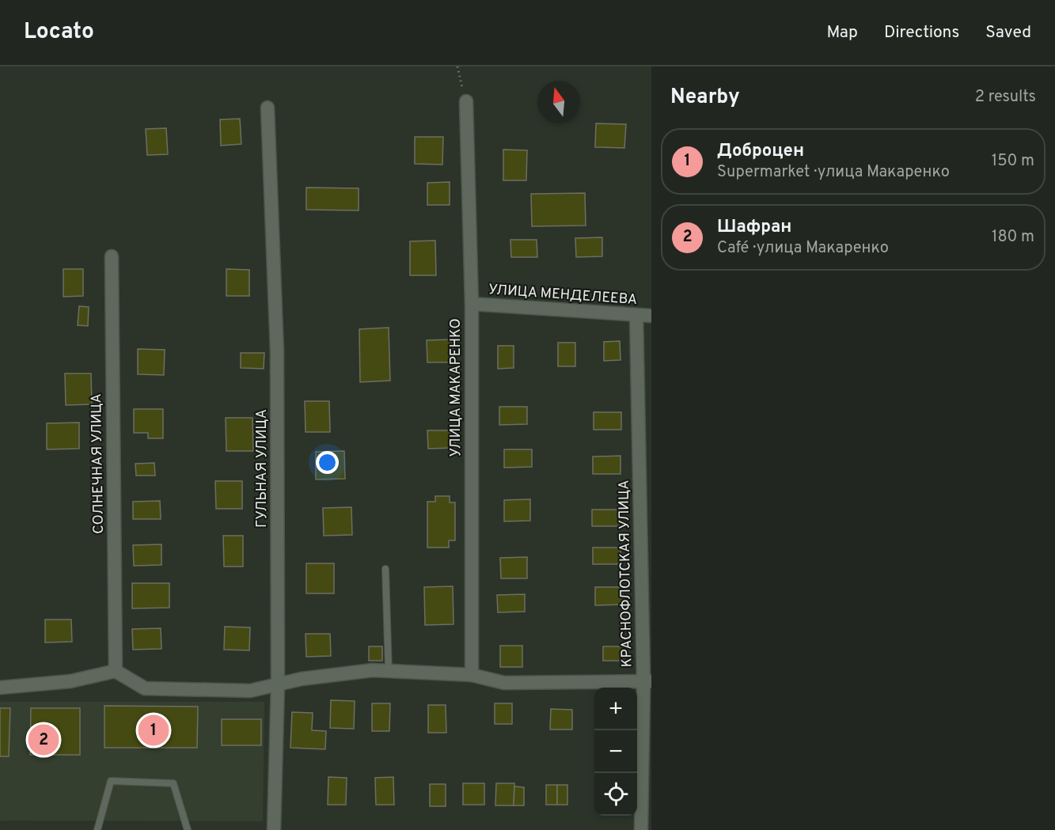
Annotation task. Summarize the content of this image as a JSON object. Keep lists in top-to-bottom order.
{
  "streets": {
    "street": [
      "УЛИЦА МЕНДЕЛЕЕВА",
      "УЛИЦА МАКАРЕНКО",
      "СОЛНЕЧНАЯ УЛИЦА",
      "ГУЛЬНАЯ УЛИЦА",
      "КРАСНОФЛОТСКАЯ УЛИЦА"
    ]
  },
  "crossings": [
    ["УЛИЦА МЕНДЕЛЕЕВА", "УЛИЦА МАКАРЕНКО"],
    ["УЛИЦА МЕНДЕЛЕЕВА", "КРАСНОФЛОТСКАЯ УЛИЦА"]
  ],
  "north": "top",
  "page": {
    "header": "Locato",
    "nav": ["Map", "Directions", "Saved"],
    "heading": ["Nearby", "2 results"],
    "list": [
      {
        "mark": "1",
        "name": "Доброцен",
        "note": "Supermarket · улица Макаренко",
        "value": "150 m"
      },
      {
        "mark": "2",
        "name": "Шафран",
        "note": "Café · улица Макаренко",
        "value": "180 m"
      }
    ],
    "map_buttons": ["+", "−"],
    "pins": ["1", "2"]
  }
}
